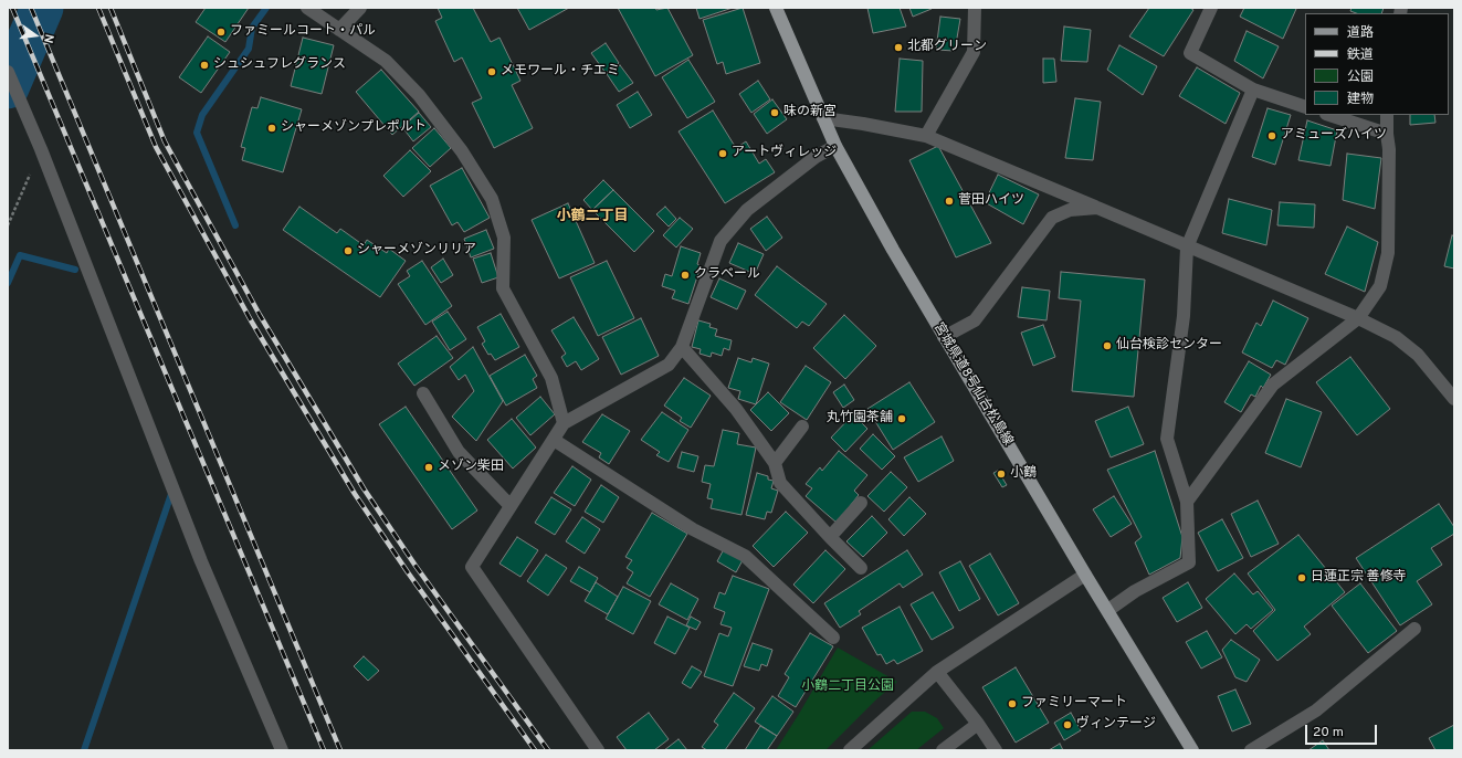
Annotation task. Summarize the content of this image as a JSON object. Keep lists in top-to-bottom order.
{
  "streets": {
    "main road": ["宮城県道8号仙台松島線"]
  },
  "districts": ["小鶴二丁目"],
  "parks": ["小鶴二丁目公園"],
  "places": [
    "ファミールコート・パル",
    "北都グリーン",
    "シュシュフレグランス",
    "メモワール・チエミ",
    "味の新宮",
    "シャーメゾンプレポルト",
    "アミューズハイツ",
    "アートヴィレッジ",
    "菅田ハイツ",
    "シャーメゾンリリア",
    "クラベール",
    "仙台検診センター",
    "丸竹園茶舗",
    "メゾン柴田",
    "小鶴",
    "日蓮正宗 善修寺",
    "ファミリーマート",
    "ヴィンテージ"
  ],
  "legend": [
    "道路",
    "鉄道",
    "公園",
    "建物"
  ],
  "scale_bar": "20 m",
  "north": "right"
}
